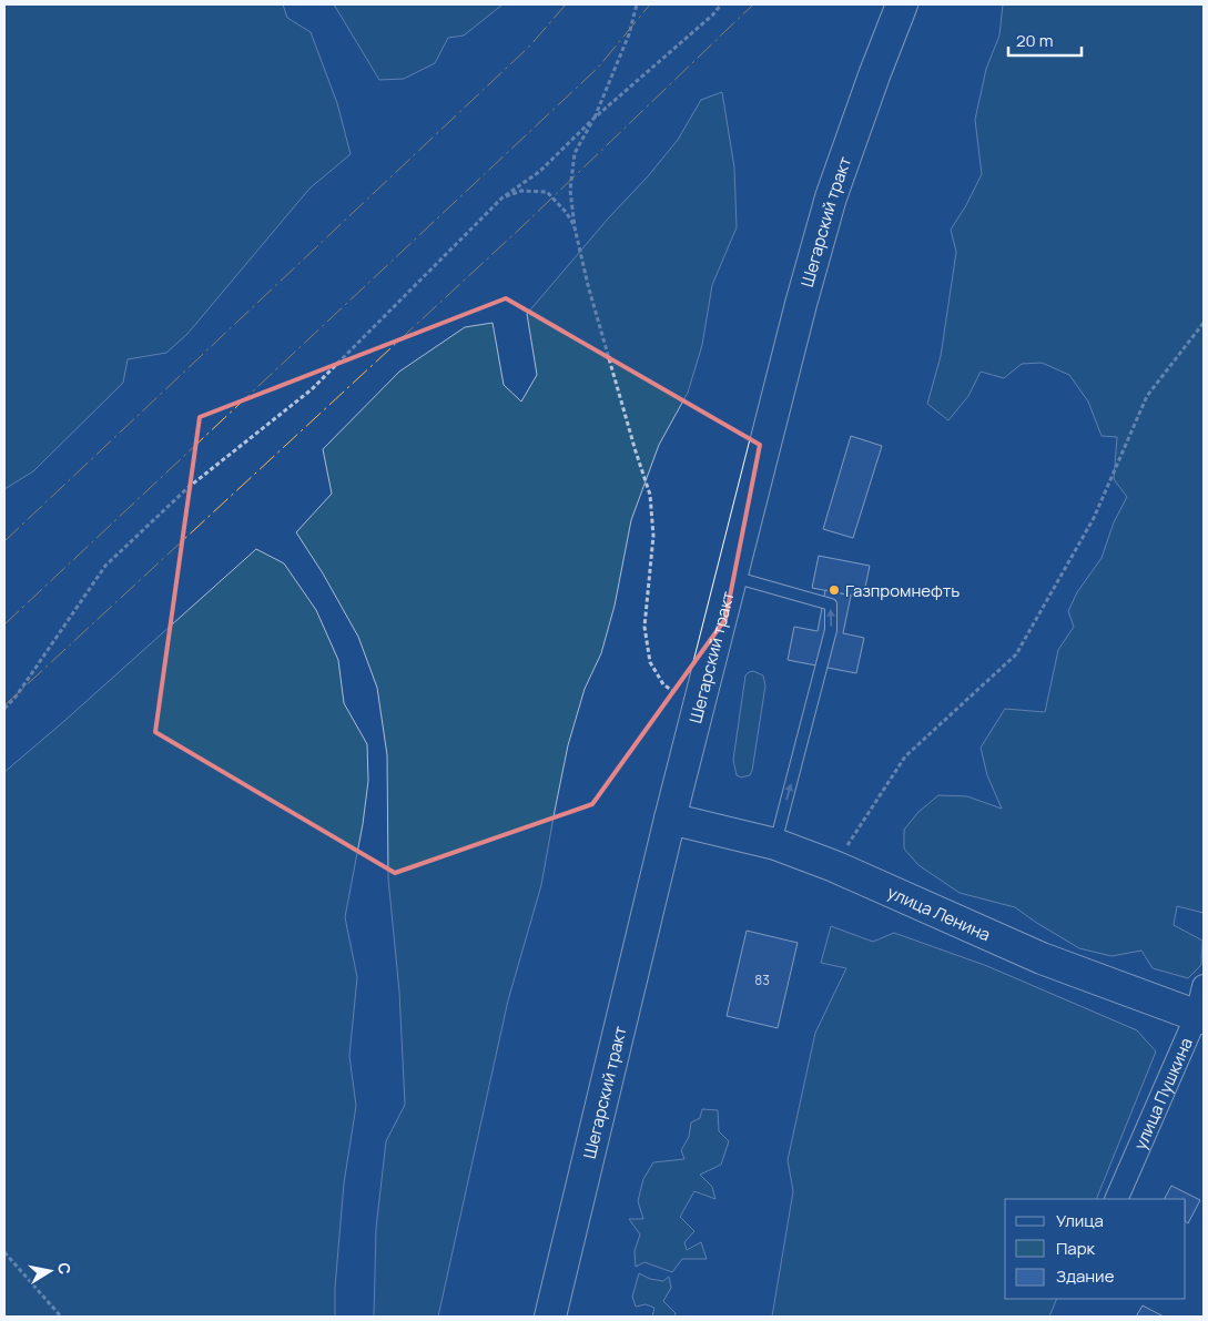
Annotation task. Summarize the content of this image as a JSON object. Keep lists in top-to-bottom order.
{
  "streets": {
    "main road": ["Шегарский тракт", "улица Ленина"],
    "street": ["улица Пушкина"]
  },
  "crossings": [
    ["Шегарский тракт", "улица Ленина"],
    ["улица Ленина", "улица Пушкина"]
  ],
  "places": ["Газпромнефть"],
  "house_numbers": ["83"],
  "legend": ["Улица", "Парк", "Здание"],
  "scale_bar": "20 m",
  "north": "right"
}
